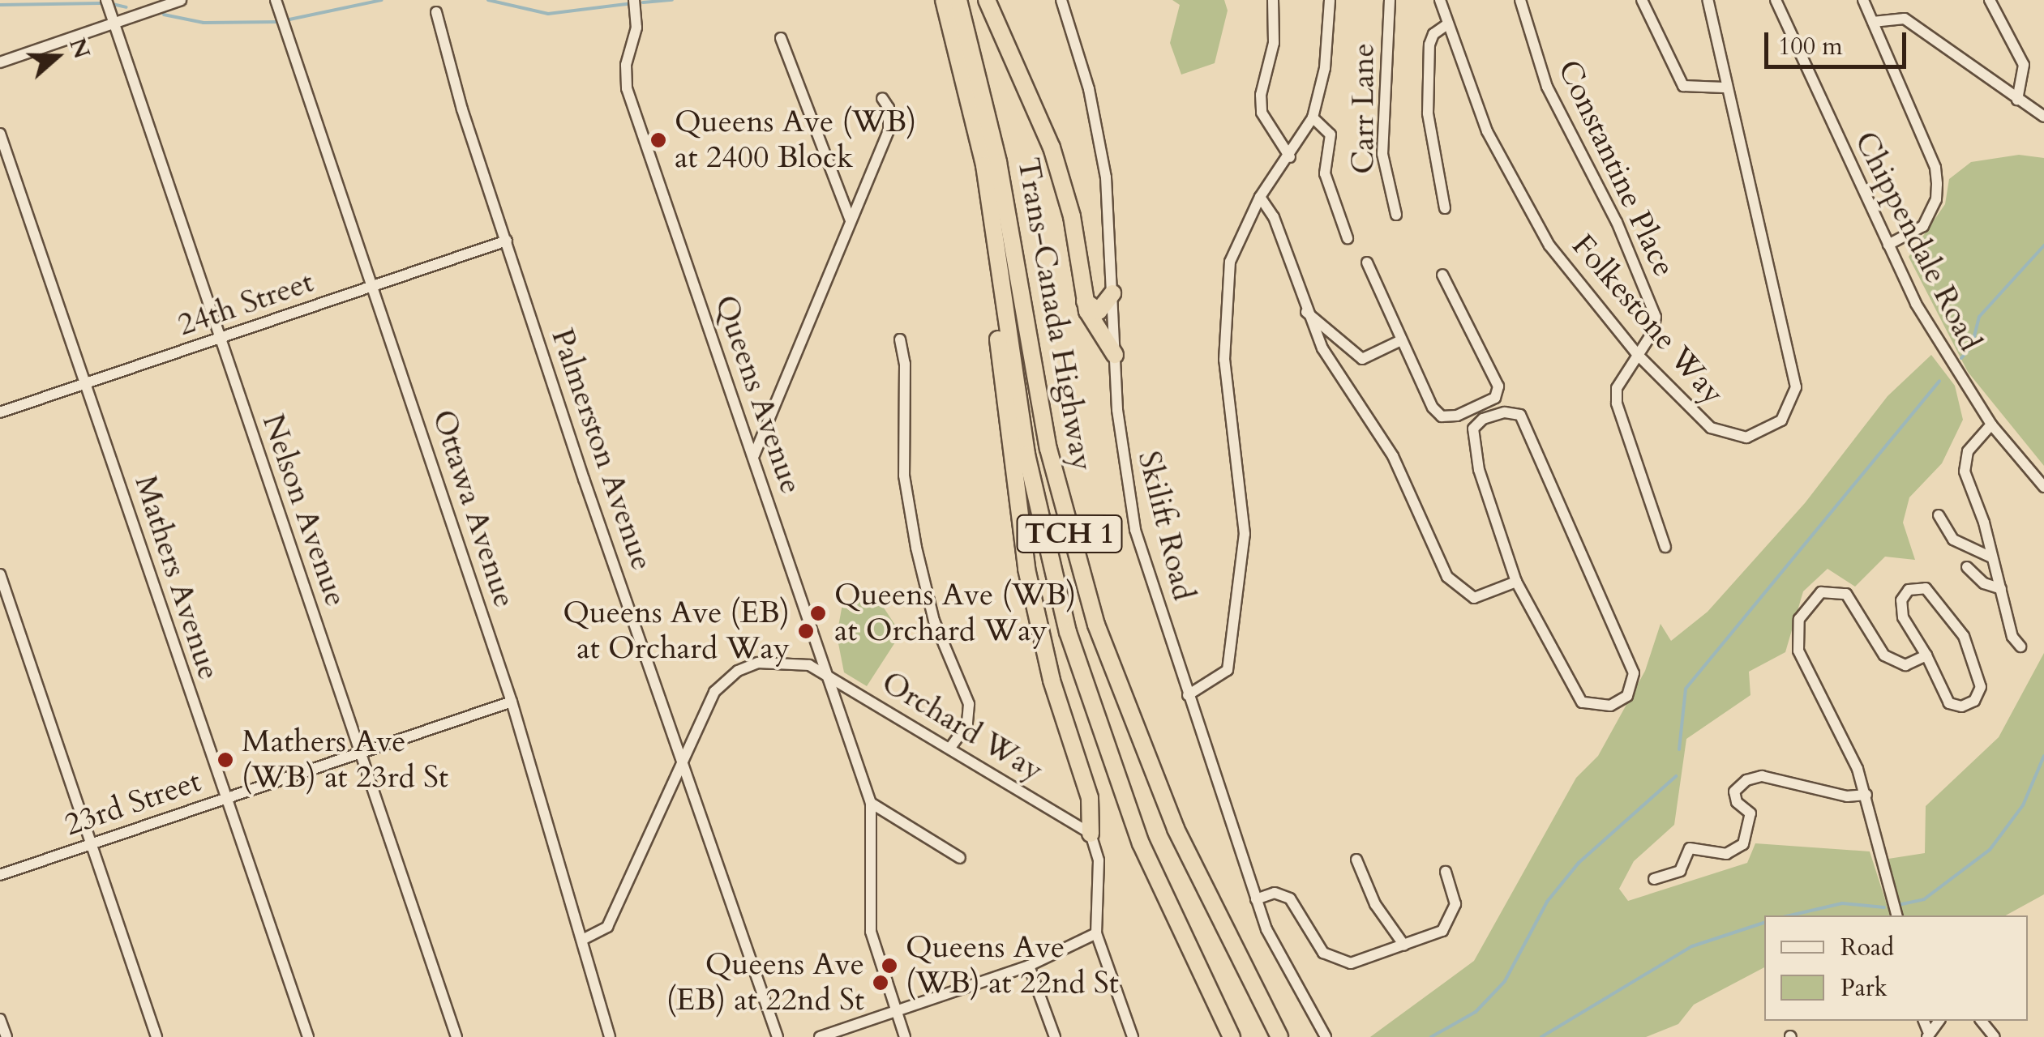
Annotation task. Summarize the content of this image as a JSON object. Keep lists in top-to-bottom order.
{
  "streets": {
    "highway": ["Trans-Canada Highway", "TCH 1"],
    "street": [
      "Carr Lane",
      "Constantine Place",
      "Chippendale Road",
      "24th Street",
      "Folkestone Way",
      "Queens Avenue",
      "Palmerston Avenue",
      "Ottawa Avenue",
      "Nelson Avenue",
      "Skilift Road",
      "Mathers Avenue",
      "Orchard Way",
      "23rd Street"
    ]
  },
  "crossings": [
    ["Constantine Place", "Folkestone Way"],
    ["24th Street", "Palmerston Avenue"],
    ["24th Street", "Ottawa Avenue"],
    ["24th Street", "Nelson Avenue"],
    ["24th Street", "Mathers Avenue"],
    ["Queens Avenue", "Orchard Way"],
    ["Palmerston Avenue", "Orchard Way"],
    ["Ottawa Avenue", "Orchard Way"],
    ["Ottawa Avenue", "23rd Street"],
    ["Nelson Avenue", "23rd Street"],
    ["Mathers Avenue", "23rd Street"]
  ],
  "places": [
    "Queens Ave (WB) at 2400 Block",
    "Queens Ave (WB) at Orchard Way",
    "Queens Ave (EB) at Orchard Way",
    "Mathers Ave (WB) at 23rd St",
    "Queens Ave (WB) at 22nd St",
    "Queens Ave (EB) at 22nd St"
  ],
  "legend": ["Road", "Park"],
  "scale_bar": "100 m",
  "north": "right"
}
